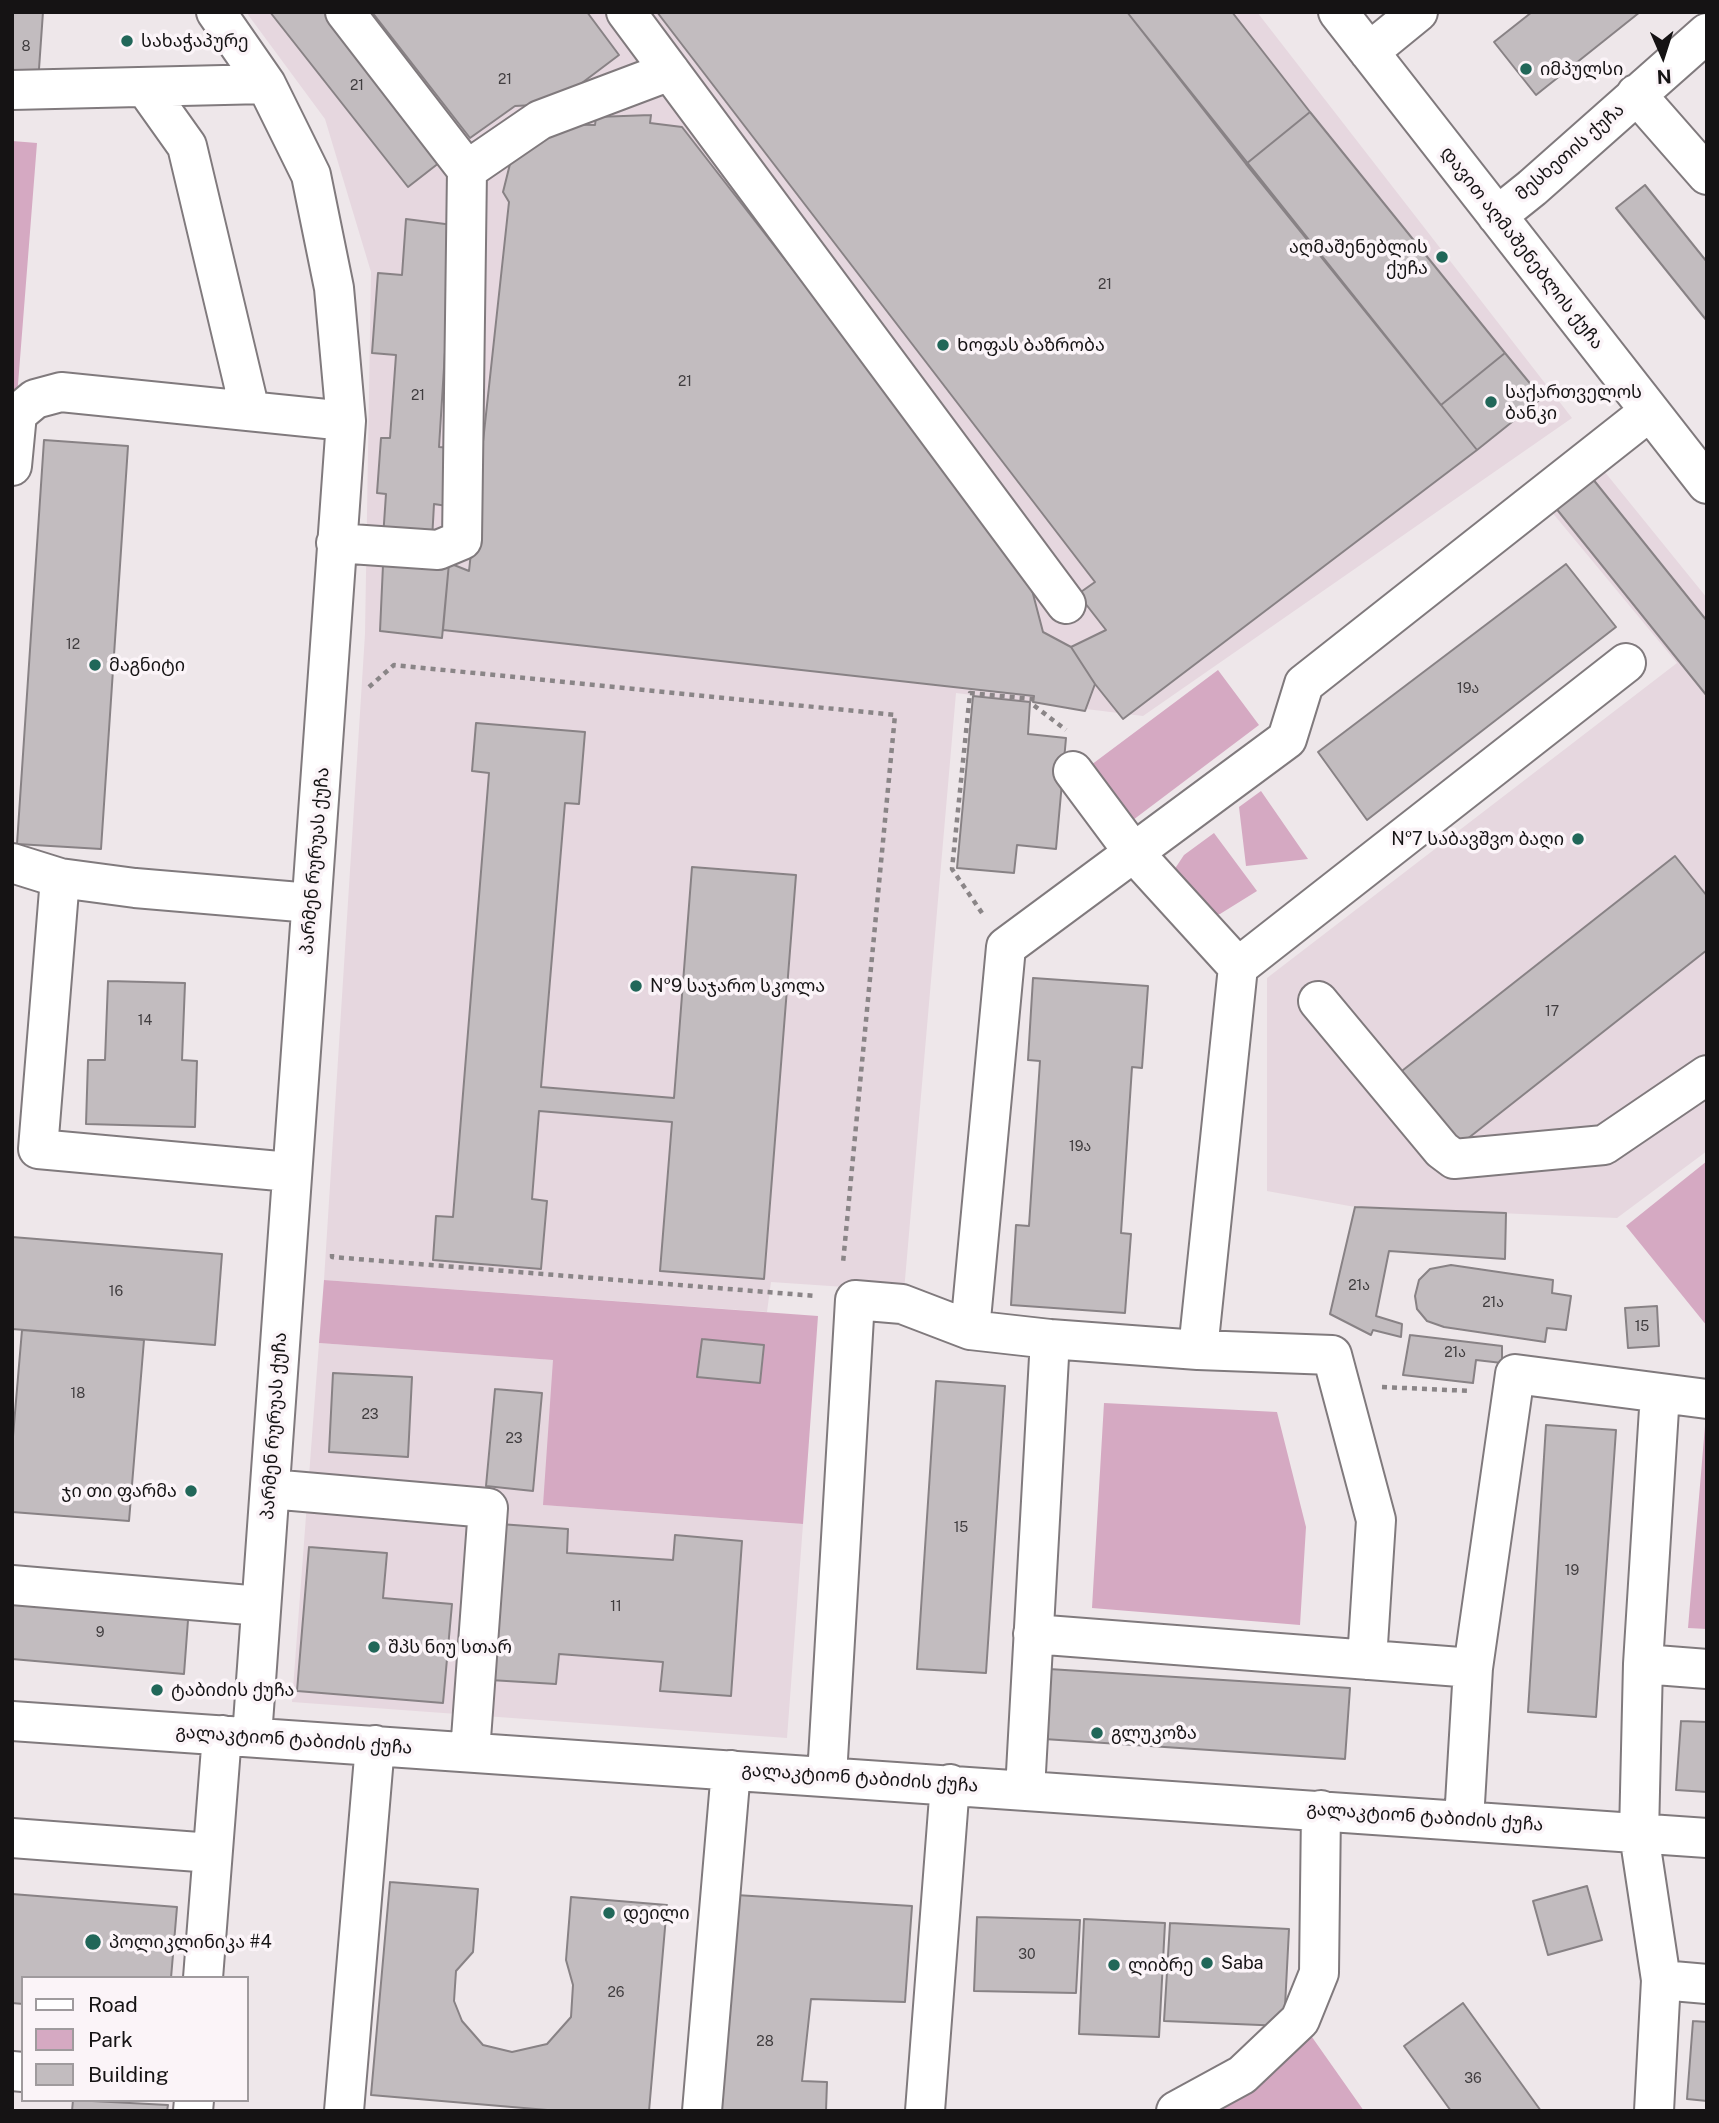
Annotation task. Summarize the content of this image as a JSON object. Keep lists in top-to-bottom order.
{
  "streets": {
    "street": [
      "მესხეთის ქუჩა",
      "დავით აღმაშენებლის ქუჩა",
      "პარმენ რურუას ქუჩა",
      "გალაკტიონ ტაბიძის ქუჩა"
    ]
  },
  "crossings": [
    ["მესხეთის ქუჩა", "დავით აღმაშენებლის ქუჩა"],
    ["პარმენ რურუას ქუჩა", "გალაკტიონ ტაბიძის ქუჩა"]
  ],
  "places": [
    "სახაჭაპურე",
    "იმპულსი",
    "აღმაშენებლის ქუჩა",
    "Ხოფას Ბაზრობა",
    "საქართველოს ბანკი",
    "მაგნიტი",
    "№7 საბავშვო ბაღი",
    "№9 საჯარო სკოლა",
    "ჯი თი ფარმა",
    "შპს ნიუ სთარ",
    "ტაბიძის ქუჩა",
    "გლუკოზა",
    "დეილი",
    "პოლიკლინიკა #4",
    "Saba",
    "ლიბრე"
  ],
  "house_numbers": [
    "8",
    "21",
    "21",
    "21",
    "21",
    "21",
    "12",
    "19ა",
    "17",
    "14",
    "19ა",
    "21ა",
    "16",
    "21ა",
    "15",
    "21ა",
    "18",
    "23",
    "23",
    "15",
    "19",
    "11",
    "9",
    "30",
    "26",
    "28",
    "36"
  ],
  "legend": ["Road", "Park", "Building"],
  "north": "bottom"
}
